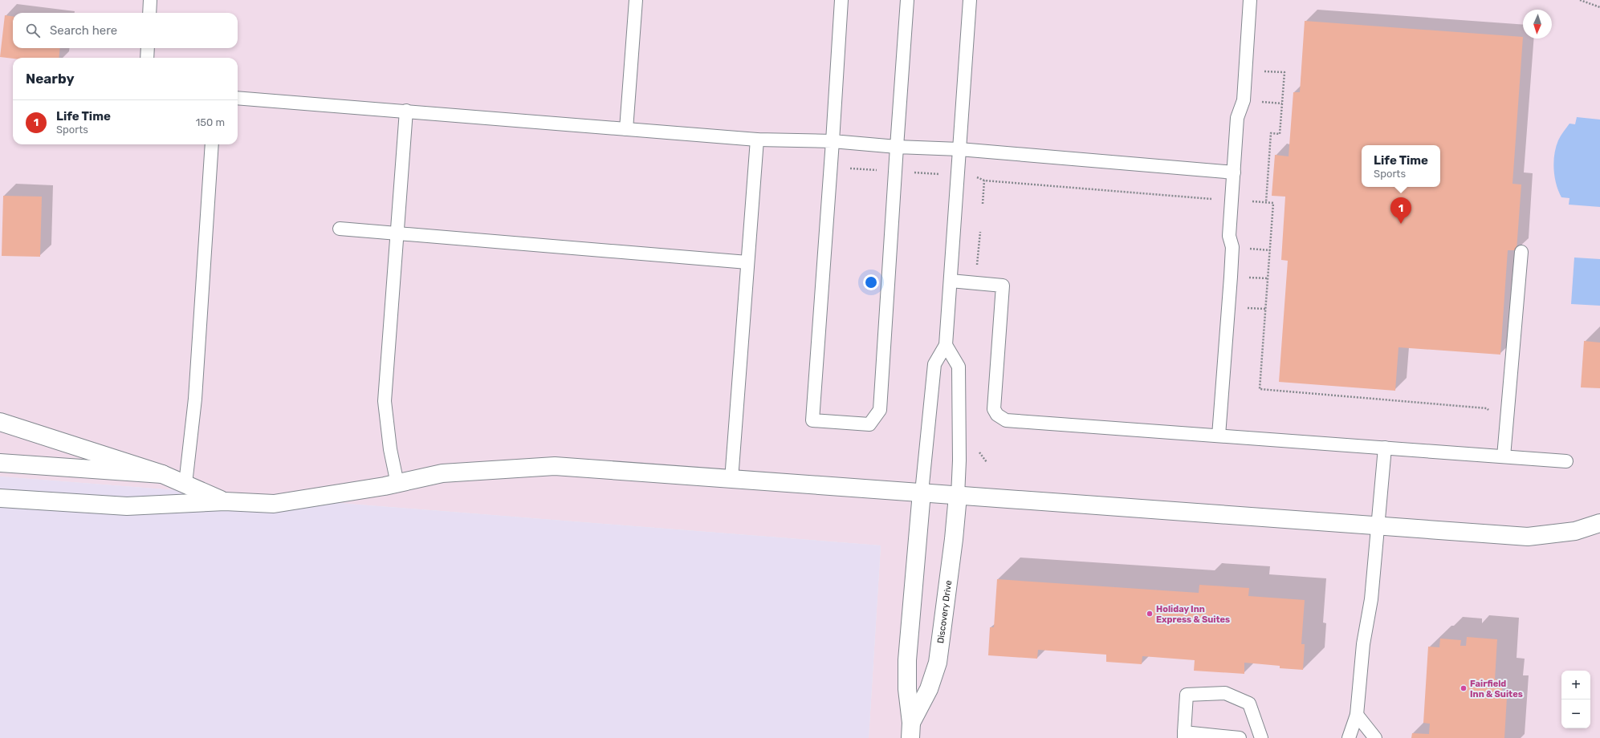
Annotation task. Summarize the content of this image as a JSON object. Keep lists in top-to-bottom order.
{
  "streets": {
    "street": ["Discovery Drive"]
  },
  "places": ["Holiday Inn Express & Suites", "Fairfield Inn & Suites"],
  "north": "bottom",
  "page": {
    "search": "Search here",
    "heading": "Nearby",
    "list": [
      {
        "mark": "1",
        "name": "Life Time",
        "note": "Sports",
        "value": "150 m"
      }
    ],
    "popup": ["Life Time", "Sports"],
    "pins": "1",
    "map_buttons": ["+", "−"]
  }
}
